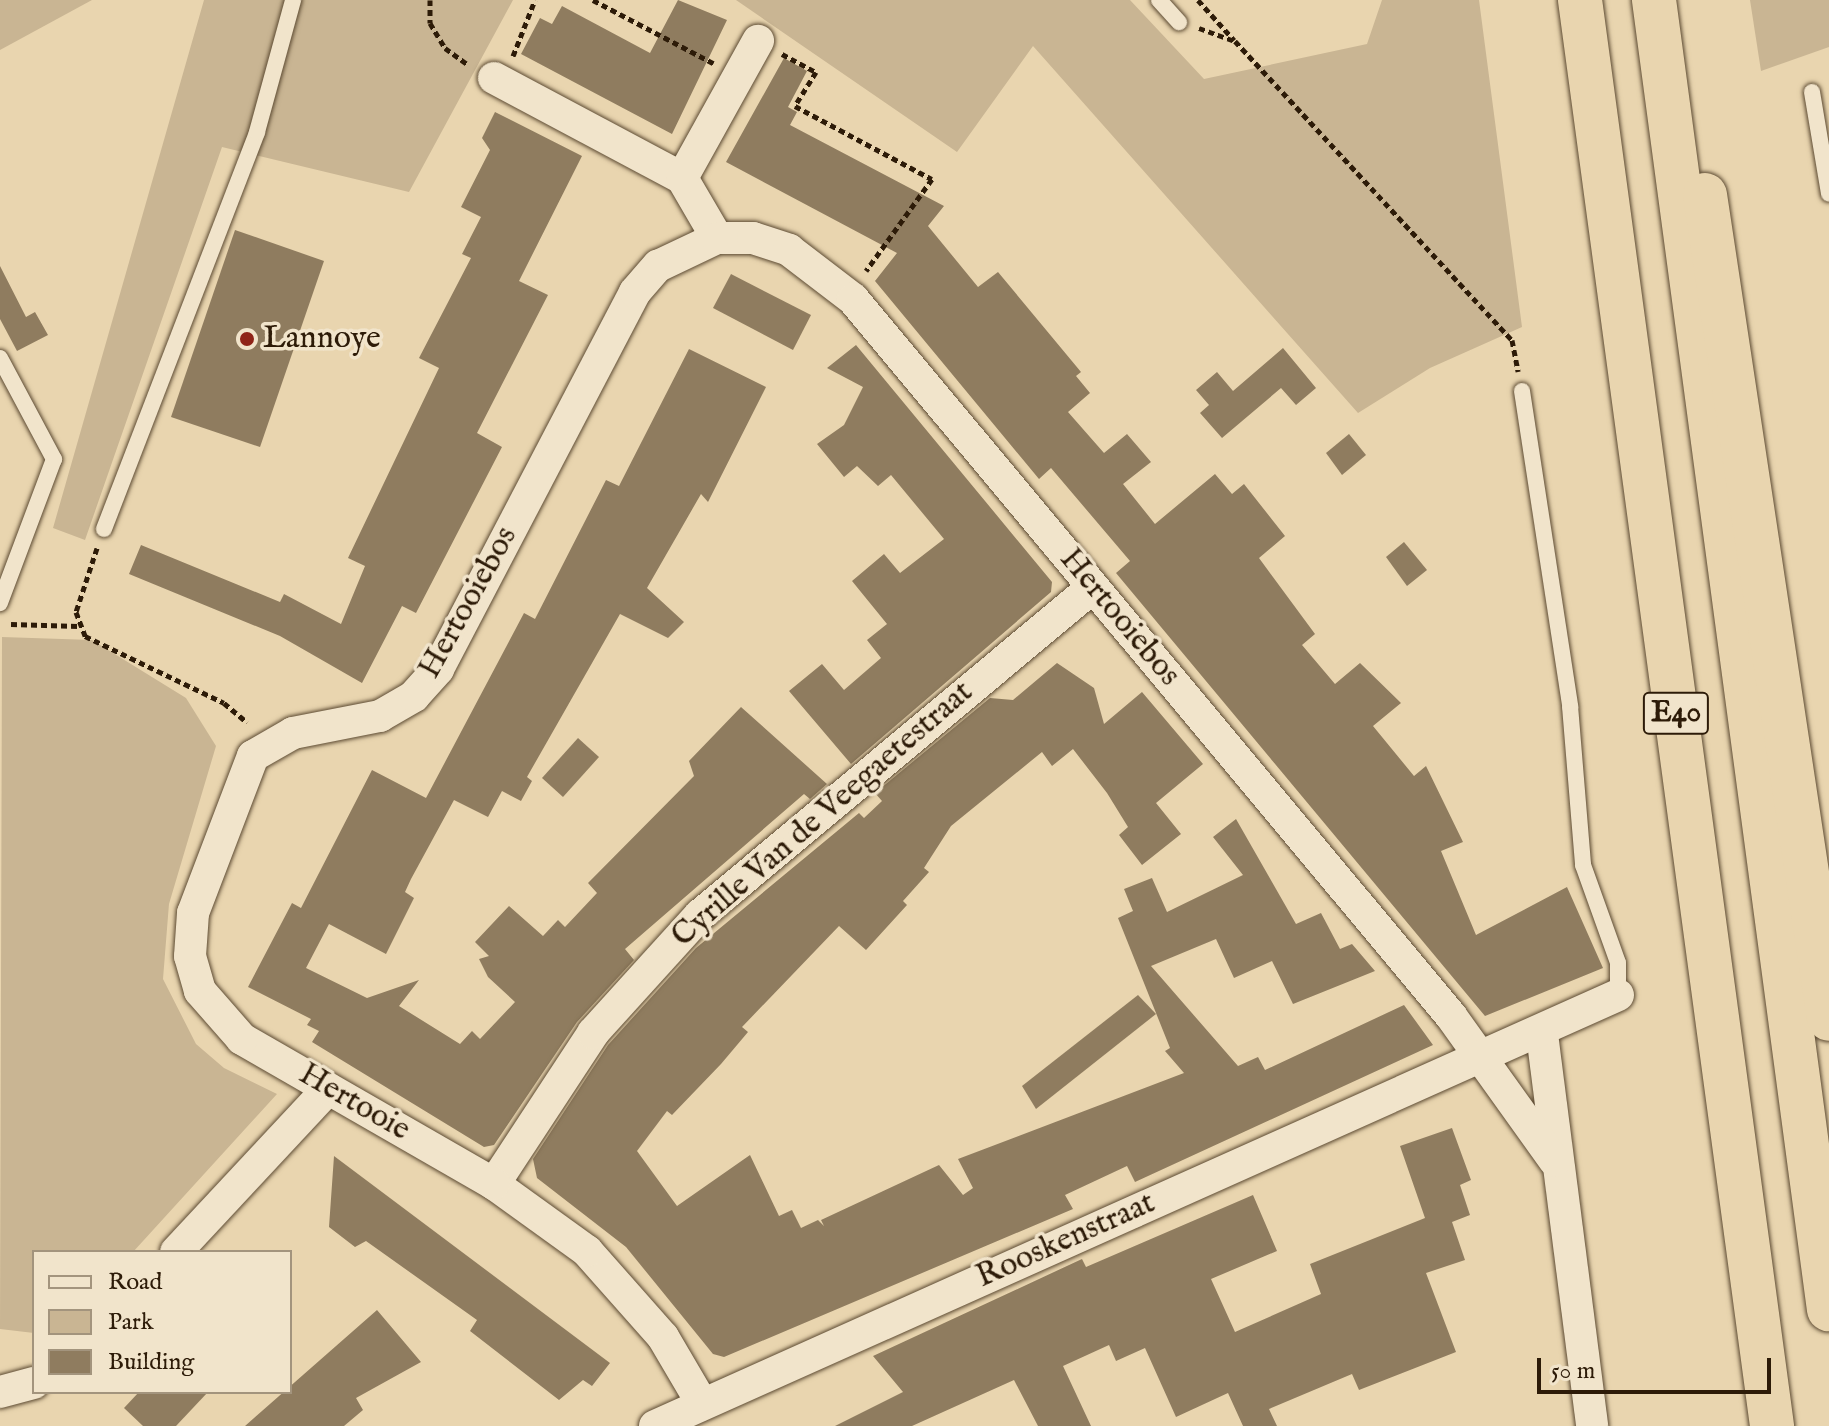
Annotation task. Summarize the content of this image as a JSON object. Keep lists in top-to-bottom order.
{
  "streets": {
    "highway": ["E40"],
    "street": [
      "Hertooiebos",
      "Cyrille Van de Veegaetestraat",
      "Hertooie",
      "Rooskenstraat"
    ]
  },
  "crossings": [
    ["Hertooiebos", "Cyrille Van de Veegaetestraat"],
    ["Hertooiebos", "Hertooie"],
    ["Hertooiebos", "Rooskenstraat"],
    ["Cyrille Van de Veegaetestraat", "Hertooie"],
    ["Hertooie", "Rooskenstraat"]
  ],
  "places": ["Lannoye"],
  "legend": ["Road", "Park", "Building"],
  "scale_bar": "50 m"
}
